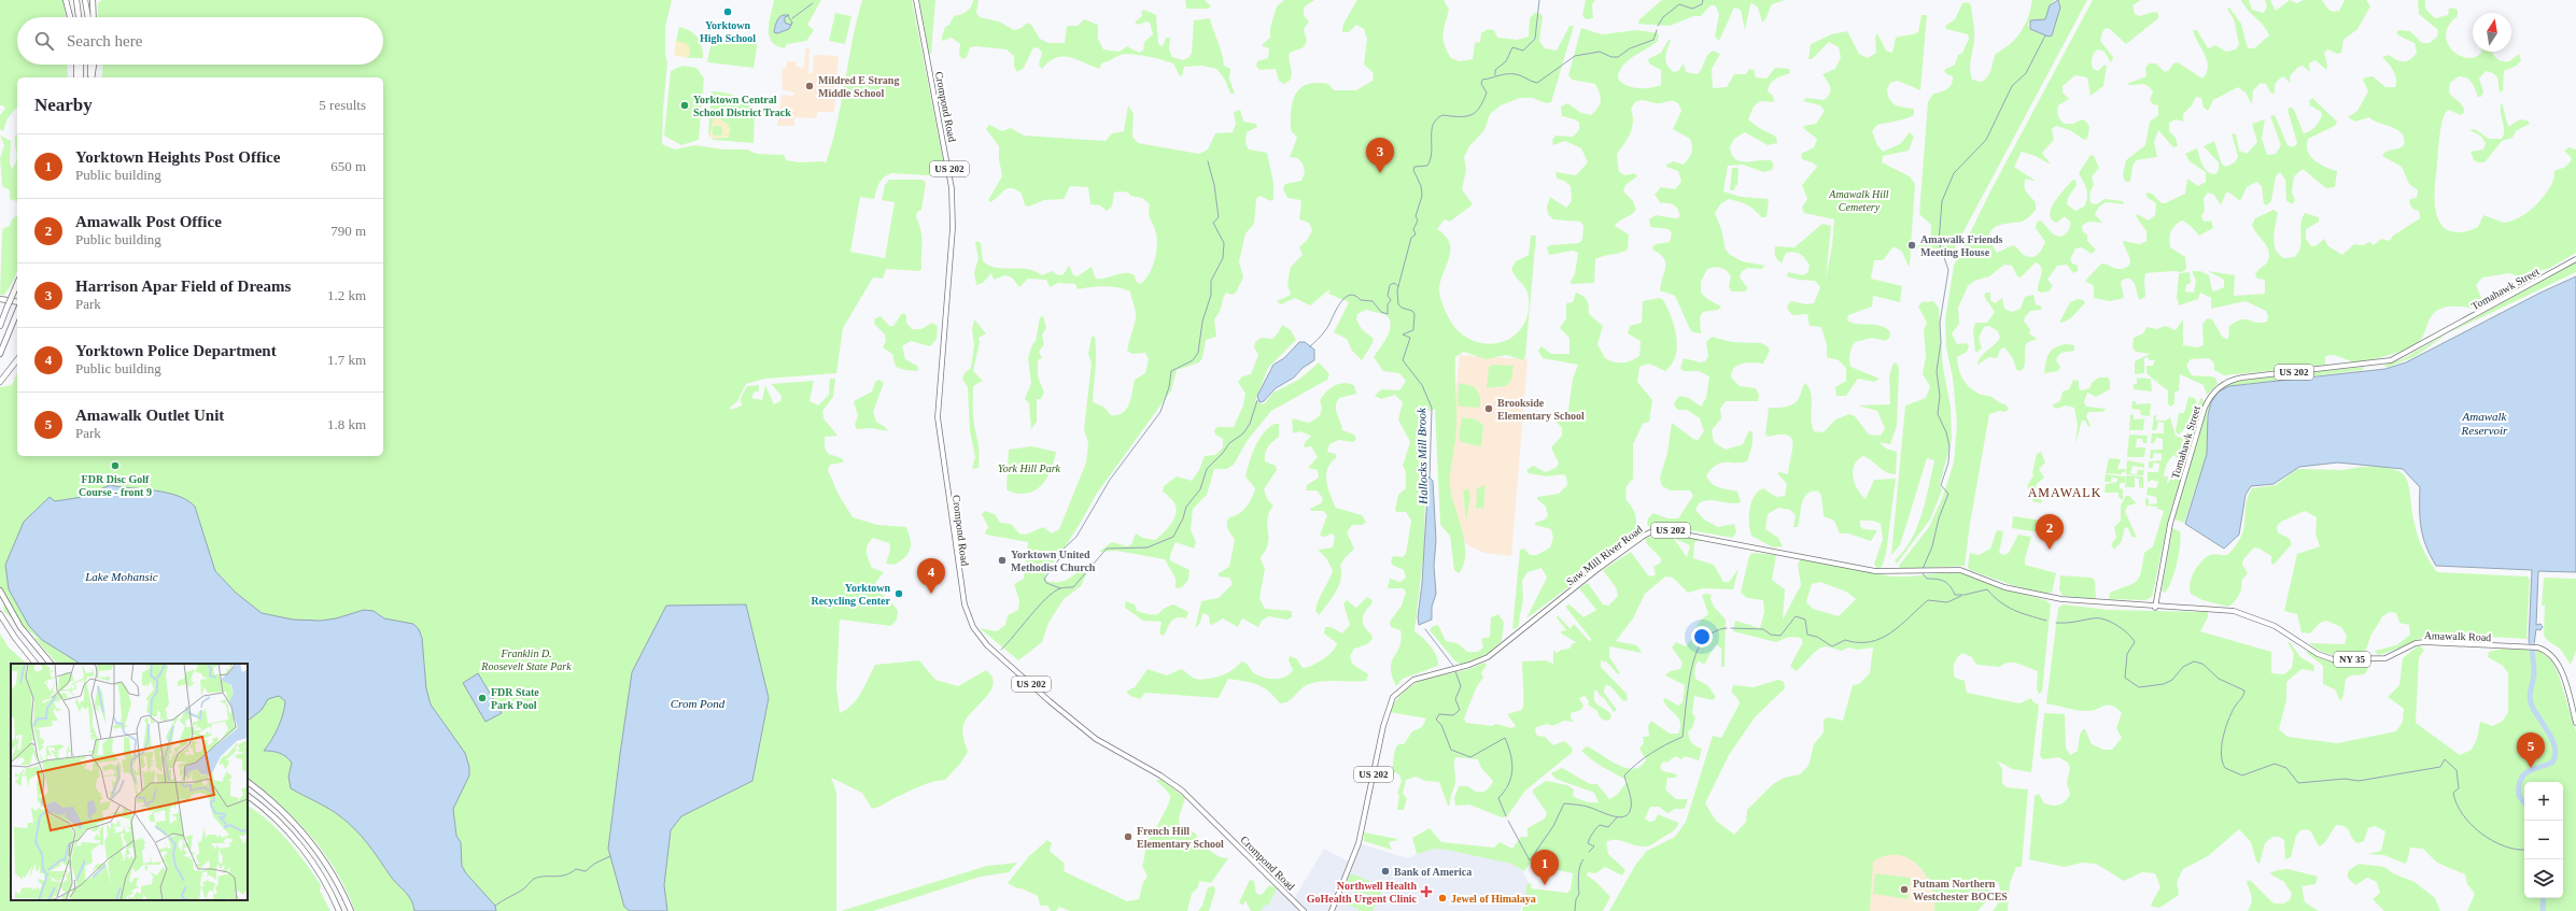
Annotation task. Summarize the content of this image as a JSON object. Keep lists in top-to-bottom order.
{
  "streets": {
    "main road": [
      "Crompond Road",
      "US 202",
      "Tomahawk Street",
      "Saw Mill River Road",
      "Amawalk Road",
      "NY 35"
    ]
  },
  "crossings": [
    ["Tomahawk Street", "Amawalk Road"],
    ["Saw Mill River Road", "Amawalk Road"]
  ],
  "districts": ["AMAWALK"],
  "water": [
    "Amawalk Reservoir",
    "Hallocks Mill Brook",
    "Lake Mohansic",
    "Crom Pond"
  ],
  "parks": ["Amawalk Hill Cemetery", "York Hill Park", "Franklin D. Roosevelt State Park"],
  "places": {
    "other": [
      "Yorktown High School",
      "Mildred E Strang Middle School",
      "Yorktown Central School District Track",
      "Amawalk Friends Meeting House",
      "Brookside Elementary School",
      "FDR Disc Golf Course - front 9",
      "Yorktown United Methodist Church",
      "Yorktown Recycling Center",
      "FDR State Park Pool",
      "French Hill Elementary School",
      "Bank of America",
      "Putnam Northern Westchester BOCES",
      "Jewel of Himalaya"
    ],
    "health": ["Northwell Health GoHealth Urgent Clinic"]
  },
  "north": "top",
  "page": {
    "search": "Search here",
    "heading": ["Nearby", "5 results"],
    "list": [
      {
        "mark": "1",
        "name": "Yorktown Heights Post Office",
        "note": "Public building",
        "value": "650 m"
      },
      {
        "mark": "2",
        "name": "Amawalk Post Office",
        "note": "Public building",
        "value": "790 m"
      },
      {
        "mark": "3",
        "name": "Harrison Apar Field of Dreams",
        "note": "Park",
        "value": "1.2 km"
      },
      {
        "mark": "4",
        "name": "Yorktown Police Department",
        "note": "Public building",
        "value": "1.7 km"
      },
      {
        "mark": "5",
        "name": "Amawalk Outlet Unit",
        "note": "Park",
        "value": "1.8 km"
      }
    ],
    "pins": [
      "3",
      "2",
      "4",
      "5",
      "1"
    ],
    "map_buttons": ["+", "−"]
  }
}
